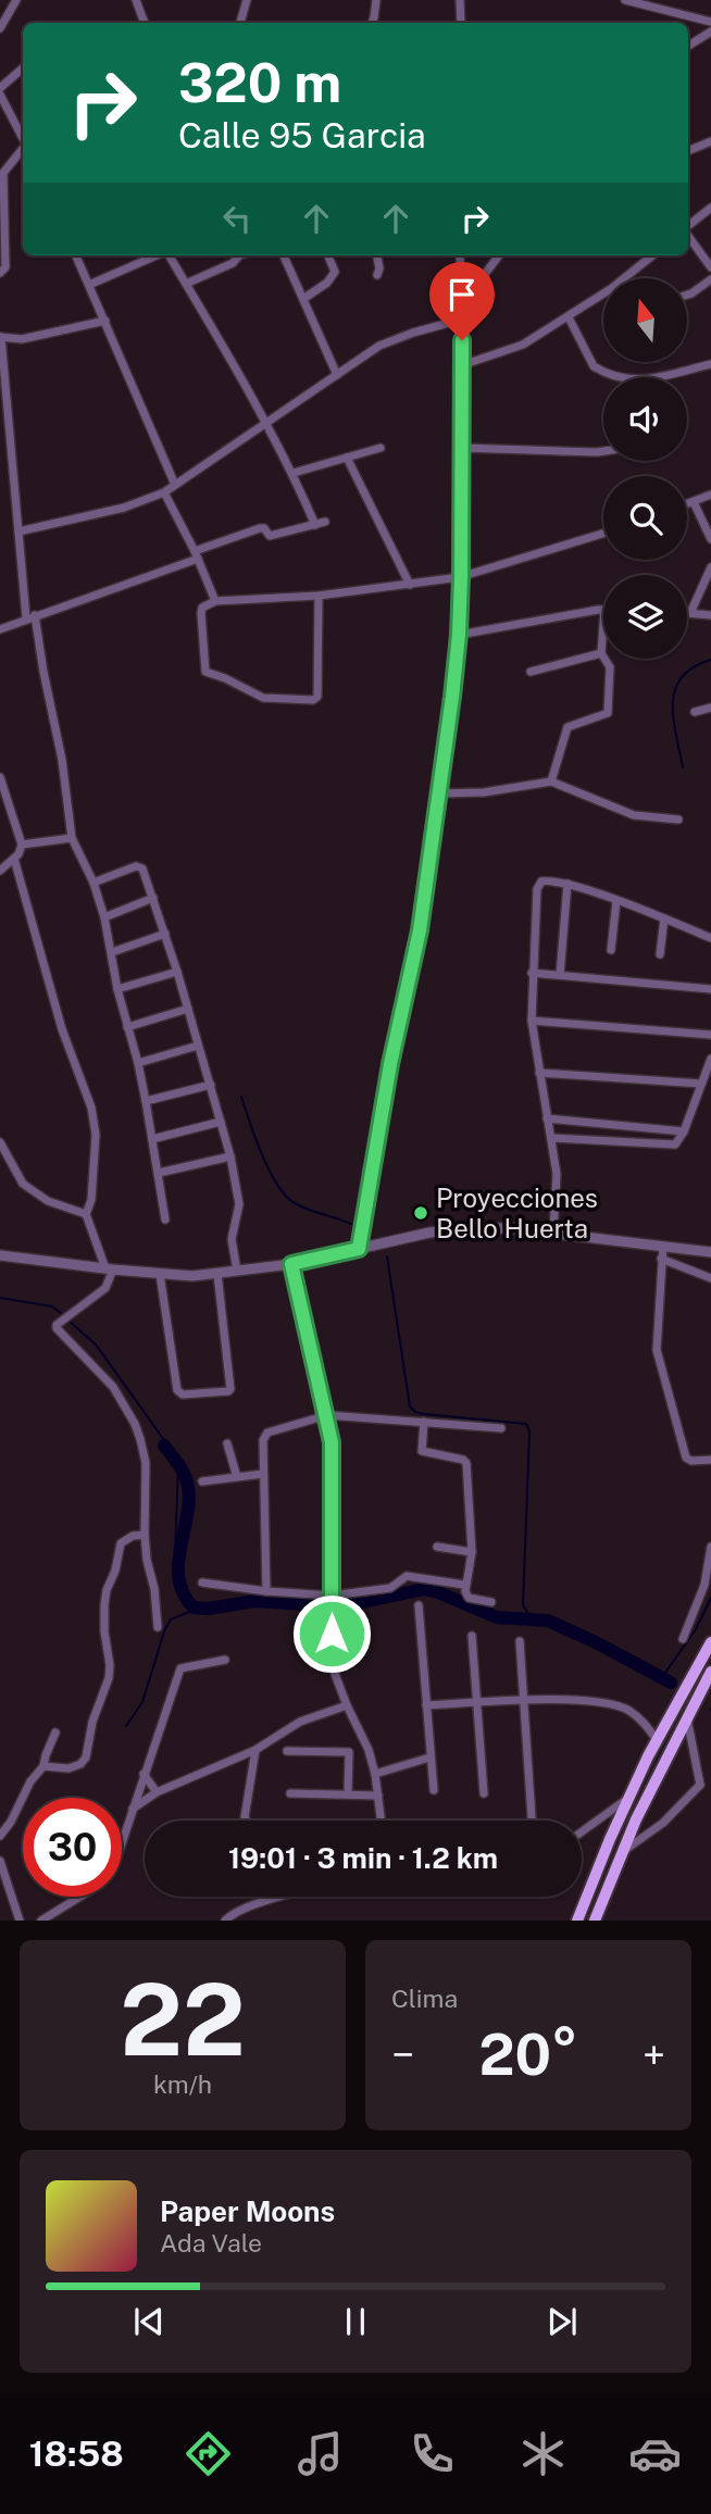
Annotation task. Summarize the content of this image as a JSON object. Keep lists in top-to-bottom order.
{
  "places": ["Proyecciones Bello Huerta"],
  "north": "top",
  "page": {
    "turn": ["320 m", "Calle 95 Garcia"],
    "limit": "30",
    "trip": "19:01 · 3 min · 1.2 km",
    "tile": [
      ["22", "km/h"],
      "Clima"
    ],
    "heat": ["−", "20°", "+"],
    "song": ["Paper Moons", "Ada Vale"],
    "tabs": "18:58"
  }
}
